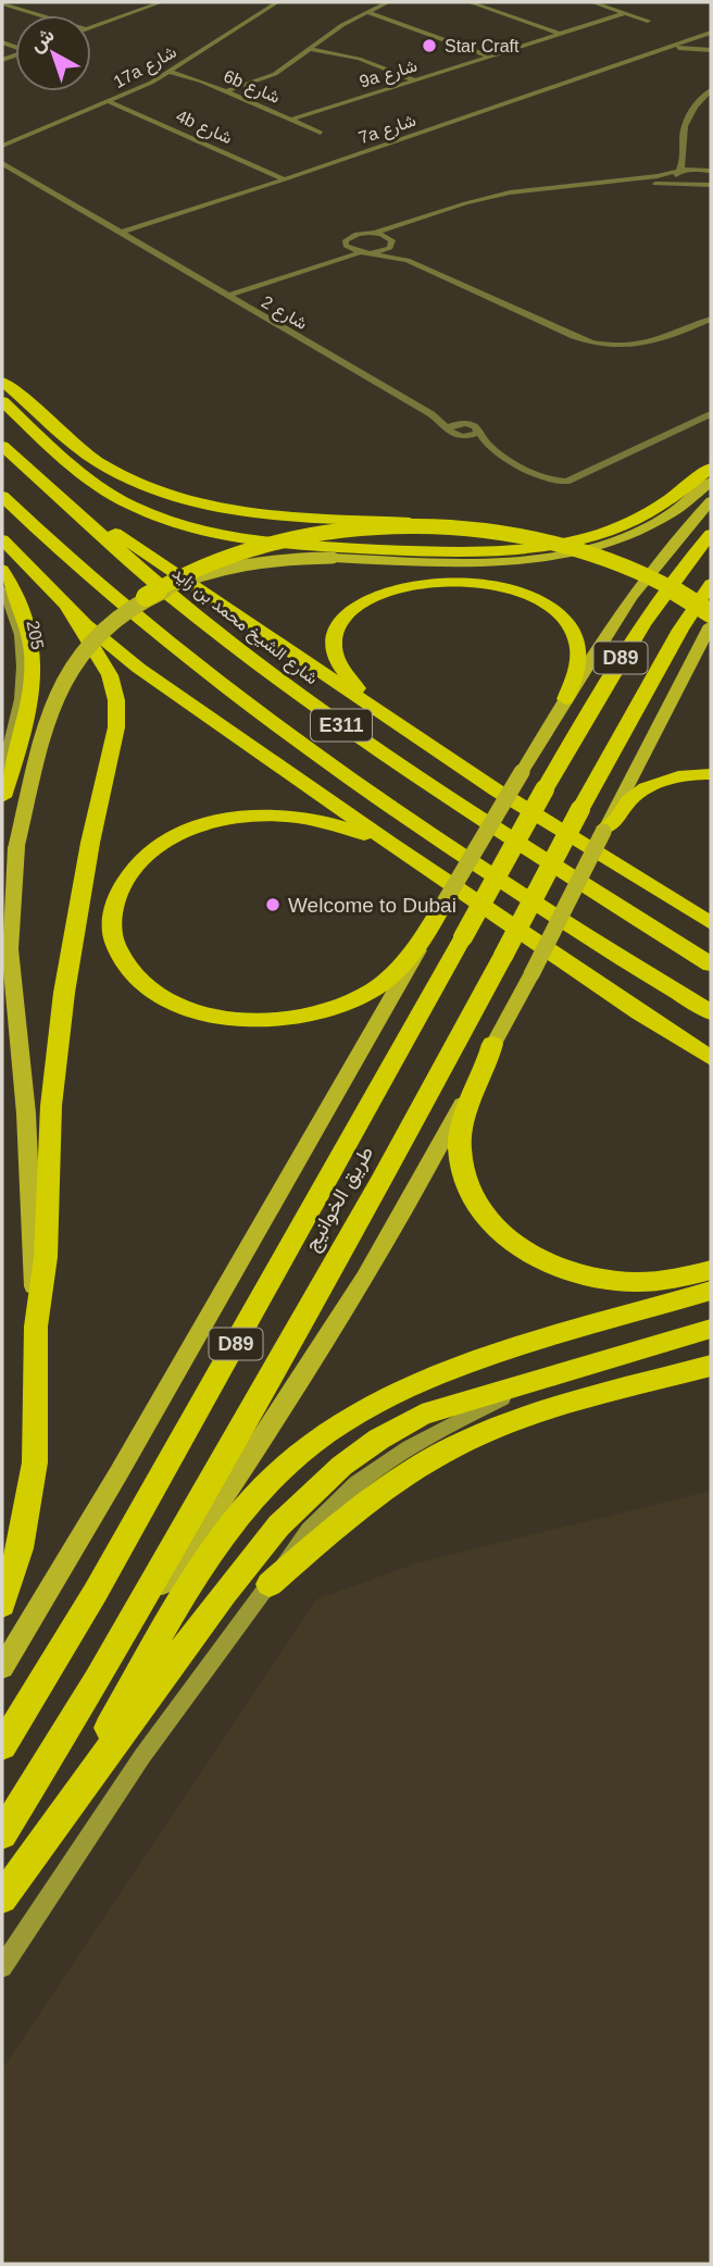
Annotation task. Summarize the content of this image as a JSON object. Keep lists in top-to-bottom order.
{
  "streets": {
    "highway": [
      "شارع الشيخ محمد بن زايد",
      "D89",
      "E311",
      "طريق الخوانيج"
    ],
    "street": [
      "17a شارع",
      "9a شارع",
      "6b شارع",
      "4b شارع",
      "7a شارع",
      "شارع 2",
      "205"
    ]
  },
  "crossings": [
    ["17a شارع", "6b شارع"],
    ["17a شارع", "4b شارع"],
    ["9a شارع", "6b شارع"],
    ["4b شارع", "7a شارع"],
    ["7a شارع", "شارع 2"]
  ],
  "places": ["Star Craft", "Welcome to Dubai"],
  "north": "top left"
}
